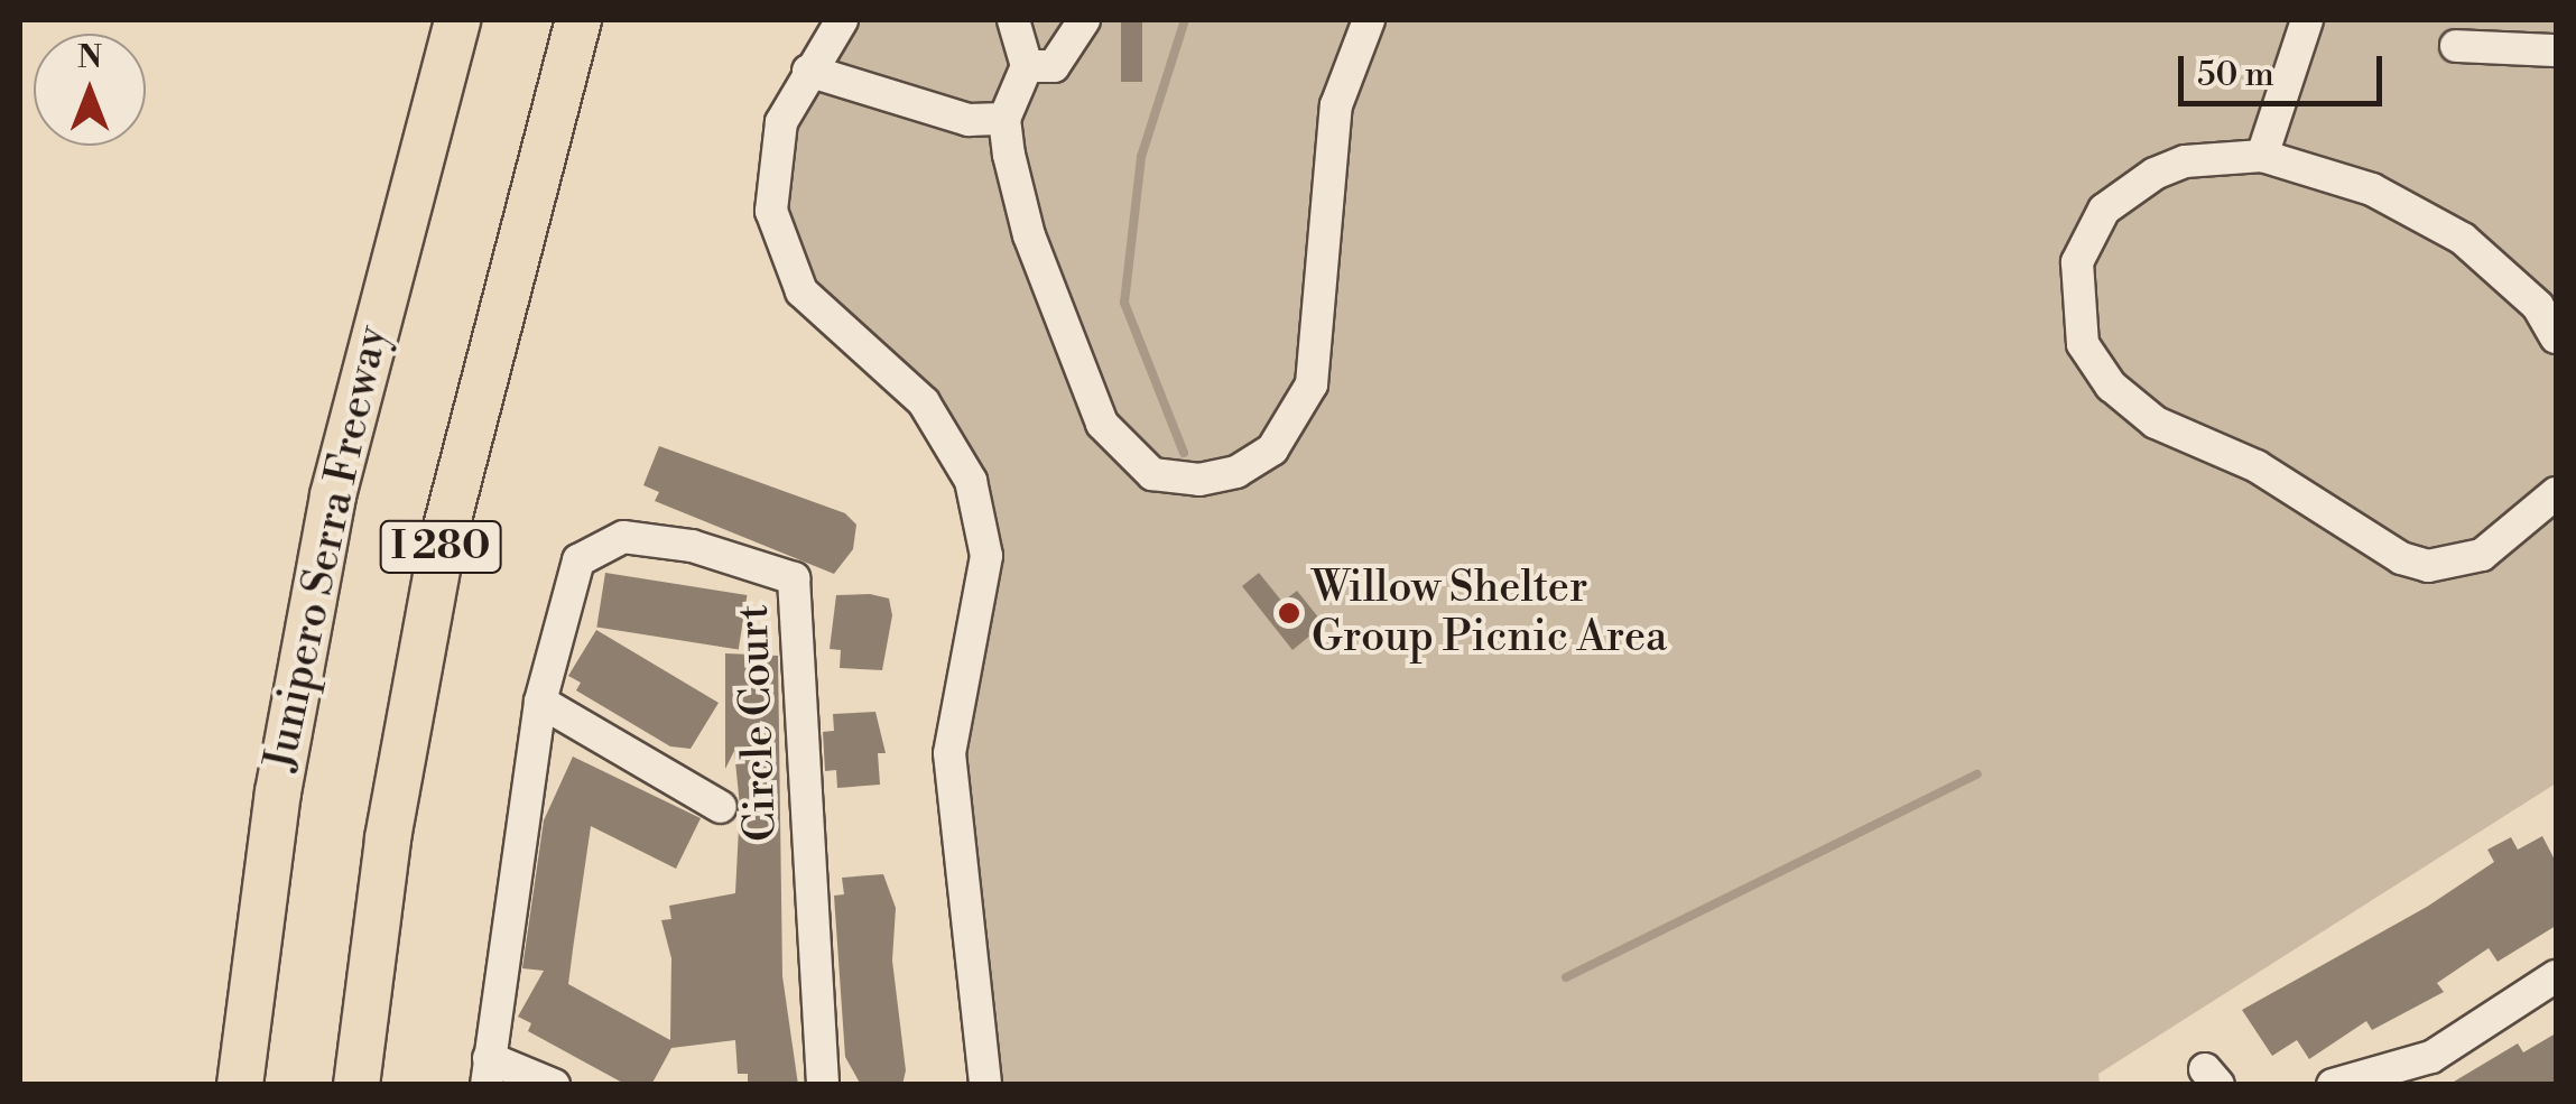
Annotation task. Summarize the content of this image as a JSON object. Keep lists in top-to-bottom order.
{
  "streets": {
    "highway": ["I 280", "Junipero Serra Freeway"],
    "street": ["Circle Court"]
  },
  "places": ["Willow Shelter Group Picnic Area"],
  "scale_bar": "50 m",
  "north": "top"
}
